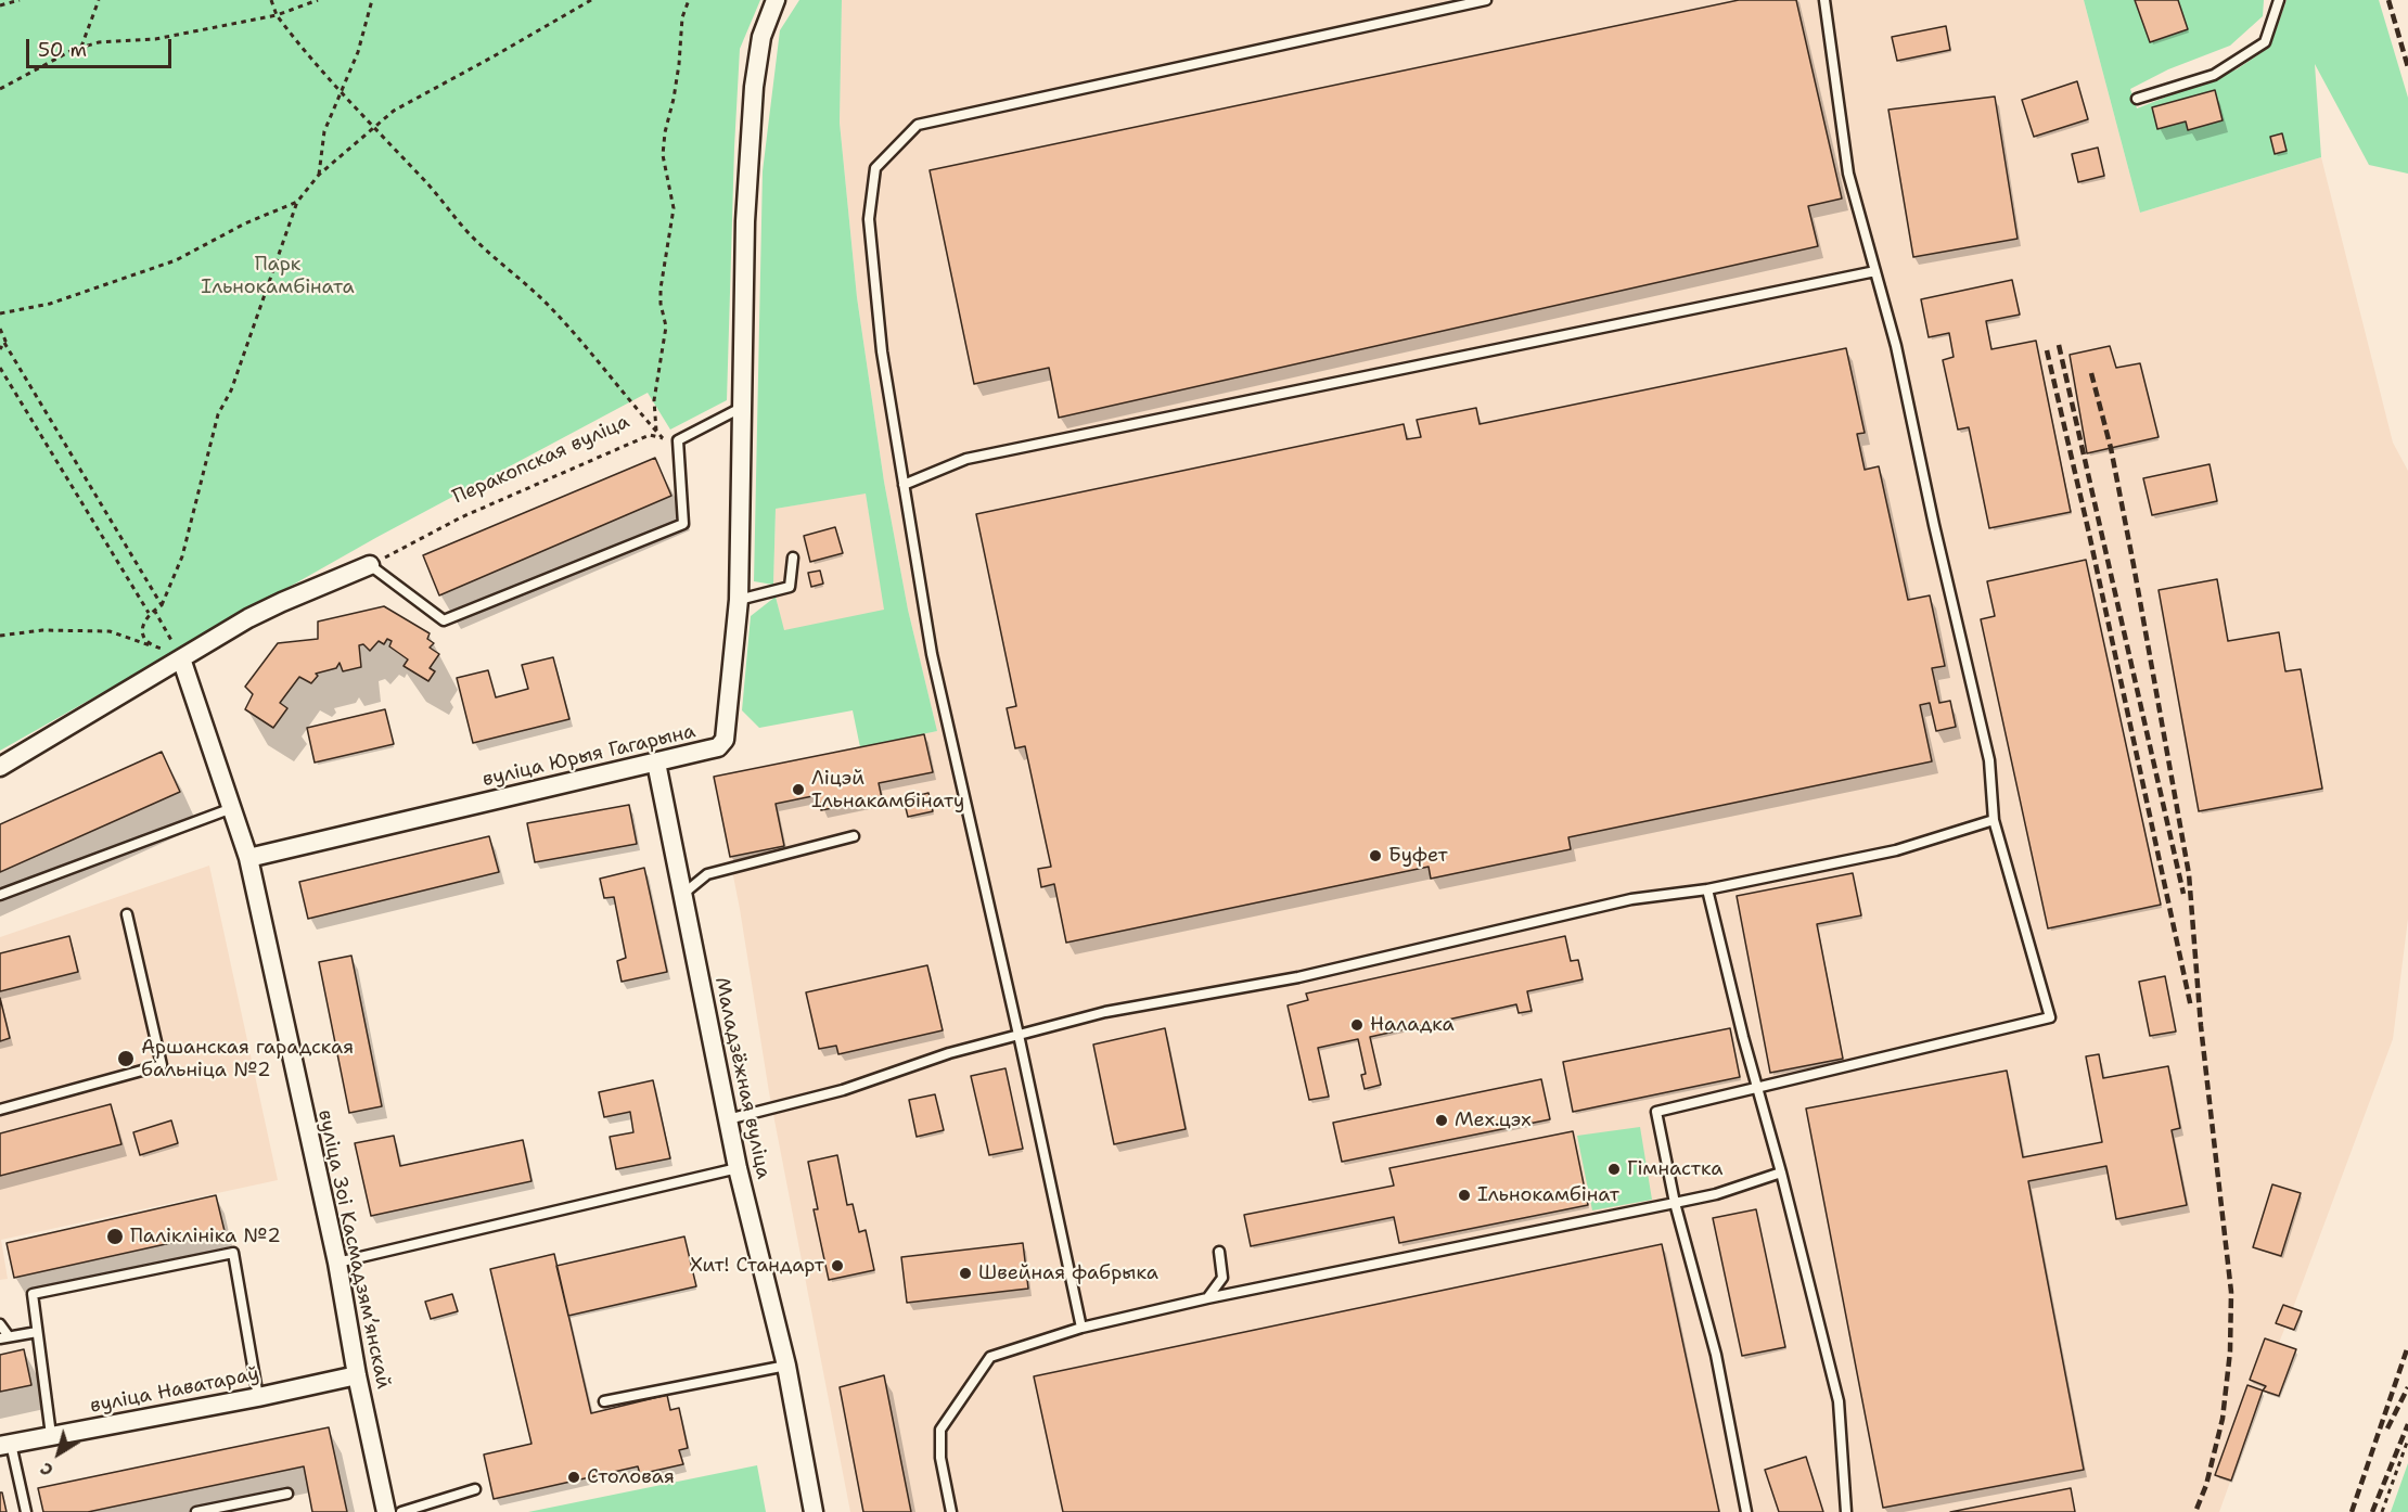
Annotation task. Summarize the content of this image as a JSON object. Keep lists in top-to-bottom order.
{
  "streets": {
    "street": [
      "вуліца Юрыя Гагарына",
      "Маладзёжная вуліца",
      "вуліца Зоі Касмадзямʼянскай",
      "вуліца Наватараў"
    ],
    "path": ["Перакопская вуліца"]
  },
  "crossings": [
    ["вуліца Юрыя Гагарына", "Маладзёжная вуліца"],
    ["вуліца Юрыя Гагарына", "вуліца Зоі Касмадзямʼянскай"],
    ["вуліца Зоі Касмадзямʼянскай", "вуліца Наватараў"]
  ],
  "parks": ["Парк Ільнокамбіната"],
  "places": [
    "Ліцэй Ільнакамбінату",
    "Буфет",
    "Наладка",
    "Аршанская гарадская бальніца №2",
    "Мех.цэх",
    "Гімнастка",
    "Ільнокамбінат",
    "Паліклініка №2",
    "Хит! Стандарт",
    "Швейная фабрыка",
    "Столовая"
  ],
  "scale_bar": "50 m",
  "north": "bottom left"
}
